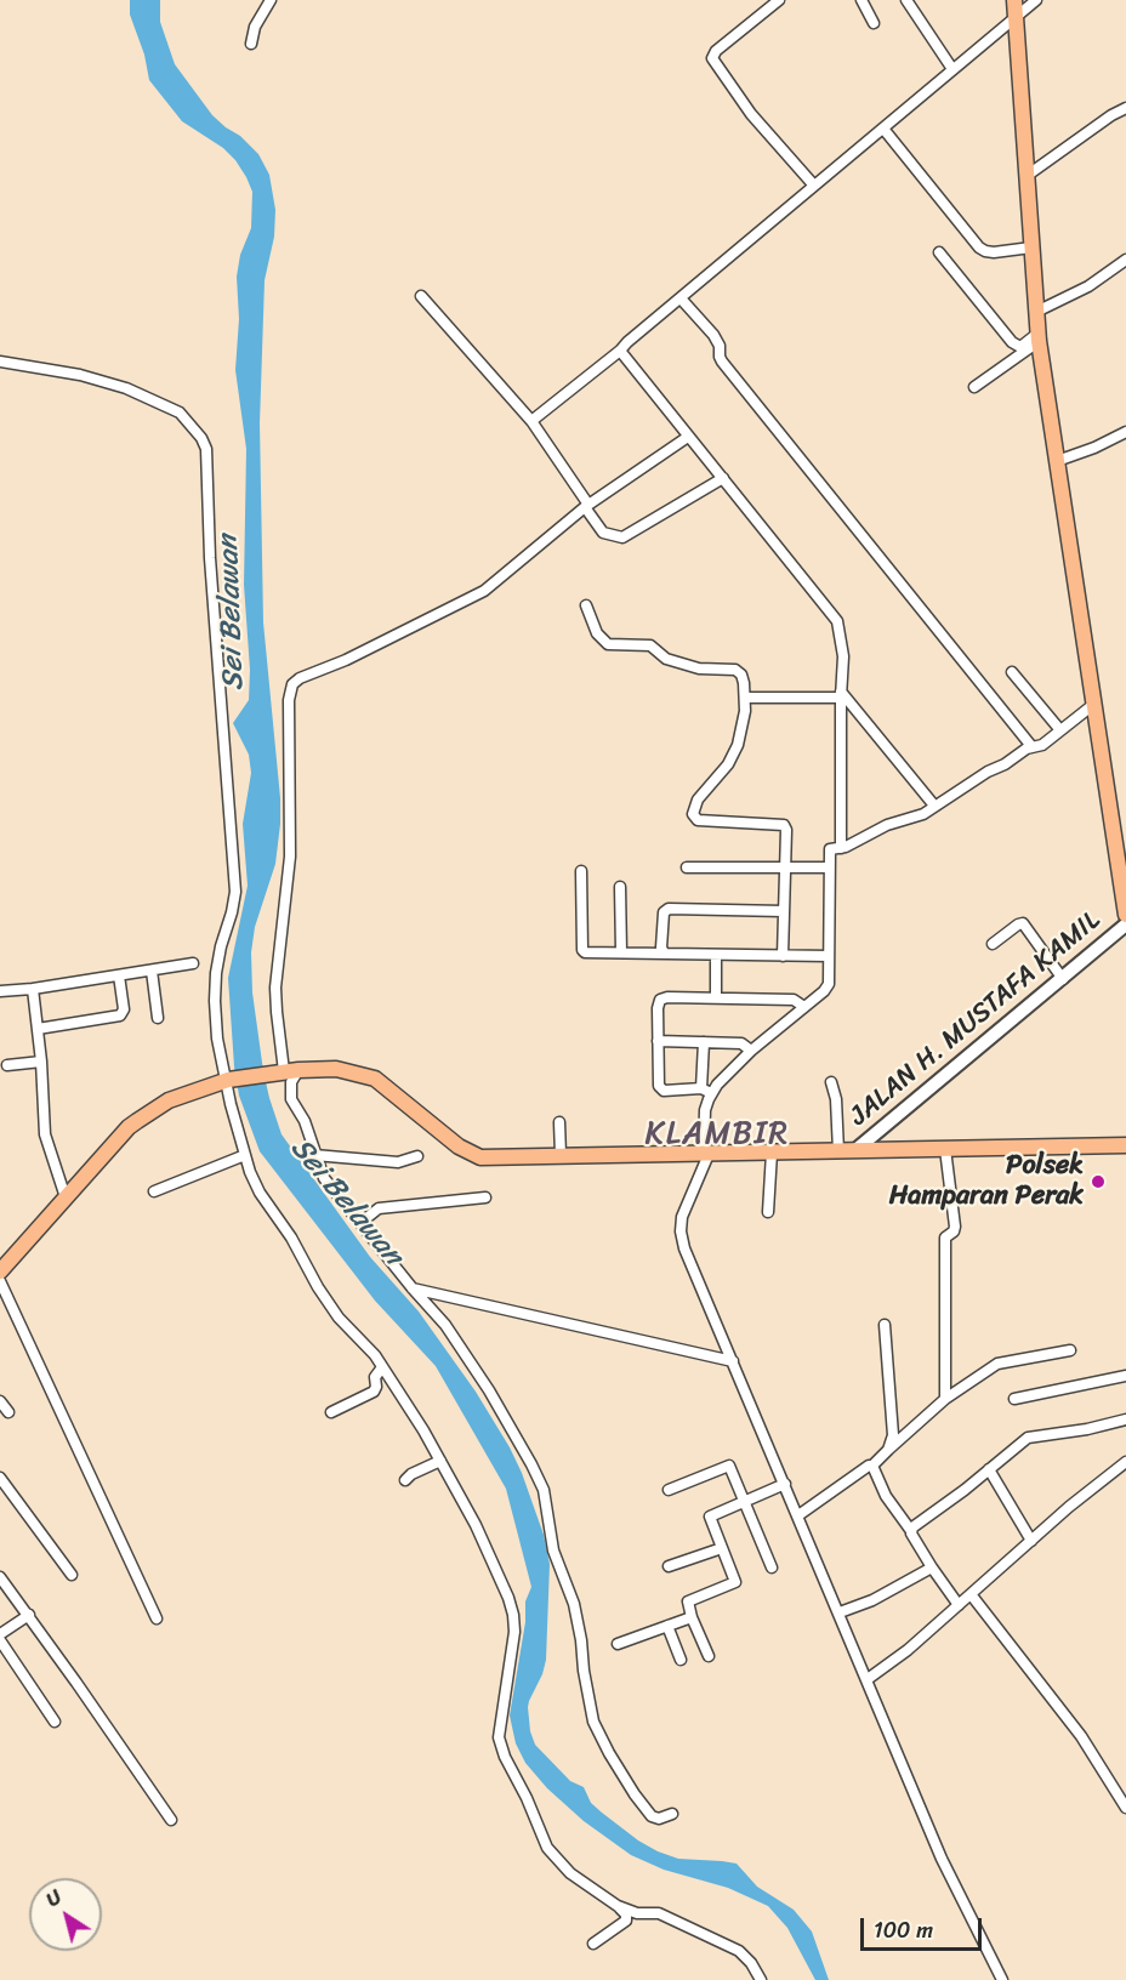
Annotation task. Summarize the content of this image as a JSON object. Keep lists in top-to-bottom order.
{
  "streets": {
    "street": ["JALAN H. MUSTAFA KAMIL"]
  },
  "districts": ["KLAMBIR"],
  "water": ["Sei Belawan"],
  "places": ["Polsek Hamparan Perak"],
  "scale_bar": "100 m",
  "north": "top left"
}
